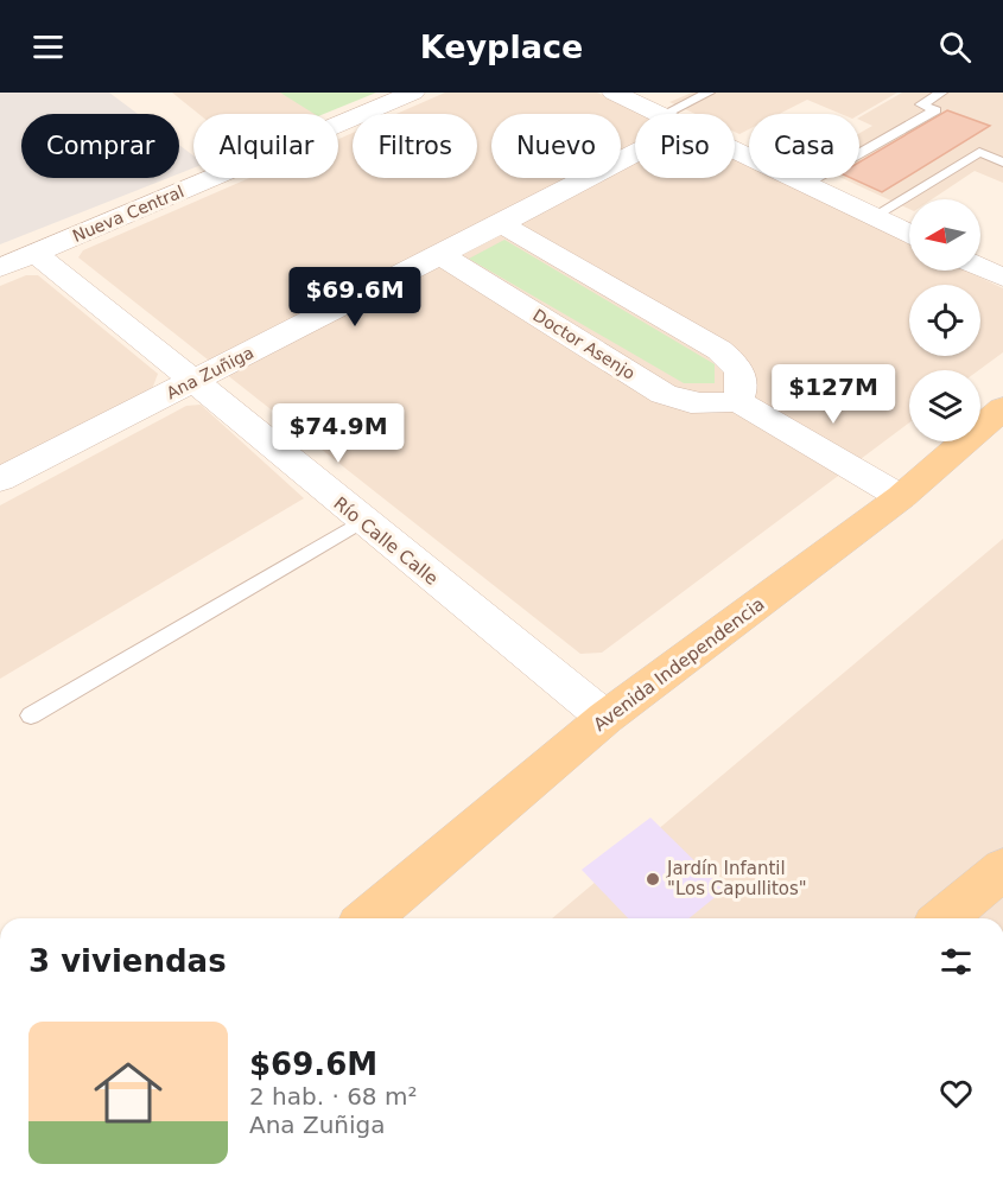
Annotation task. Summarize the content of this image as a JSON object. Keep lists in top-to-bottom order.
{
  "streets": {
    "main road": ["Avenida Independencia"],
    "street": [
      "Nueva Central",
      "Doctor Asenjo",
      "Ana Zuñiga",
      "Río Calle Calle"
    ]
  },
  "crossings": [
    ["Nueva Central", "Río Calle Calle"],
    ["Doctor Asenjo", "Ana Zuñiga"],
    ["Ana Zuñiga", "Río Calle Calle"],
    ["Río Calle Calle", "Avenida Independencia"]
  ],
  "places": ["Jardín Infantil \"Los Capullitos\""],
  "north": "left",
  "page": {
    "header": "Keyplace",
    "chip": [
      "Comprar",
      "Alquilar",
      "Filtros",
      "Nuevo",
      "Piso",
      "Casa"
    ],
    "price": ["$69.6M", "$127M", "$74.9M"],
    "heading": "3 viviendas",
    "list": [
      {
        "name": "$69.6M",
        "note": "2 hab. · 68 m² · Ana Zuñiga"
      }
    ]
  }
}
